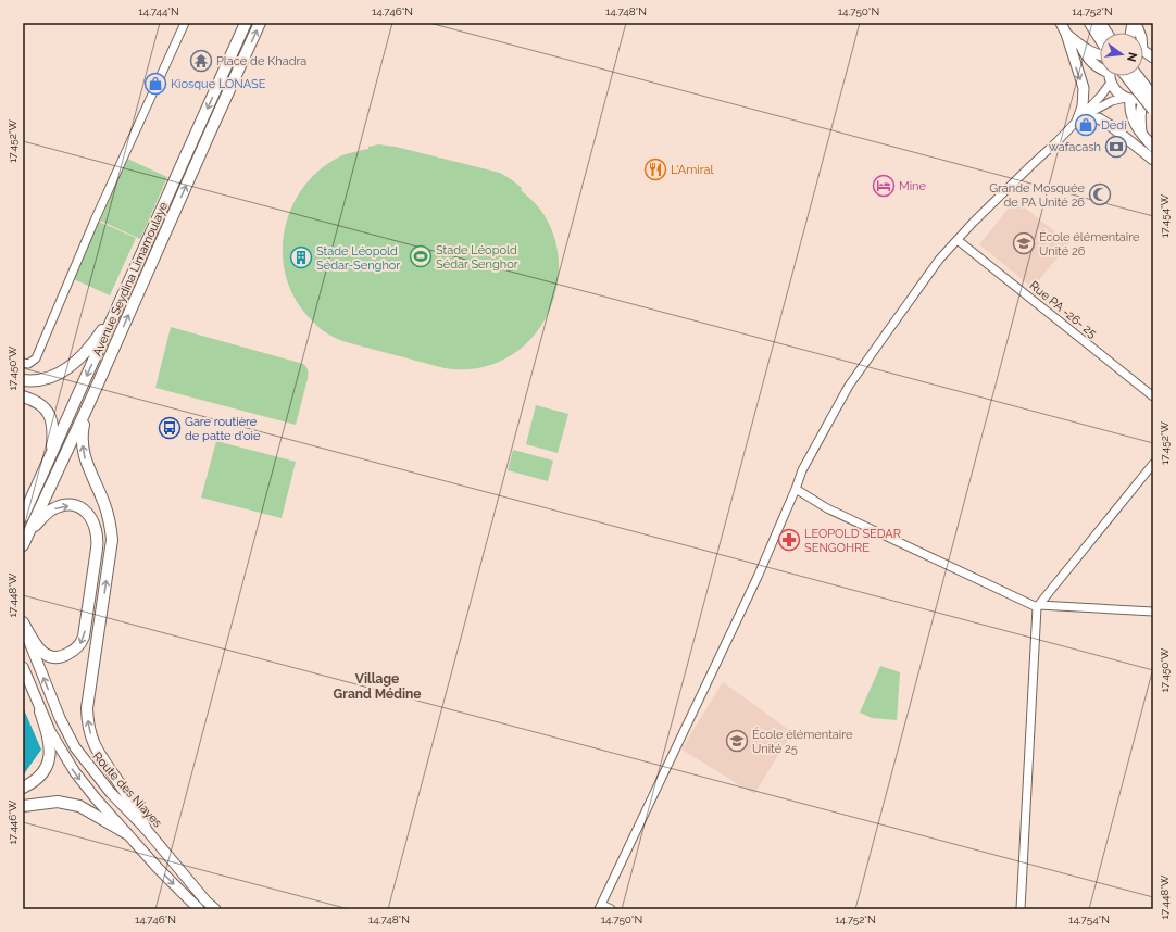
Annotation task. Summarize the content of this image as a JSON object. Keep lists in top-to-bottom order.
{
  "streets": {
    "highway": ["Avenue Seydina Limamoulaye"],
    "main road": ["Route des Niayes"],
    "street": ["Rue PA -26- 25"]
  },
  "districts": ["Village Grand Médine"],
  "places": {
    "temple": ["Place de Khadra"],
    "shop": ["Kiosque LONASE", "Dedi"],
    "bank": ["wafacash"],
    "restaurant": ["L'Amiral"],
    "hotel": ["Mine"],
    "mosque": ["Grande Mosquée de PA Unité 26"],
    "school or university": ["École élémentaire Unité 26", "École élémentaire Unité 25"],
    "sports": ["Stade Léopold Sédar Senghor"],
    "building": ["Stade Léopold Sédar-Senghor"],
    "bus stop": ["Gare routière de patte d'oie"],
    "pharmacy": ["LEOPOLD SEDAR SENGOHRE"]
  },
  "north": "right",
  "coordinates": [
    "14.744°N",
    "14.746°N",
    "14.748°N",
    "14.750°N",
    "14.752°N",
    "17.452°W",
    "17.454°W",
    "17.450°W",
    "17.448°W",
    "17.446°W",
    "14.754°N"
  ]
}
